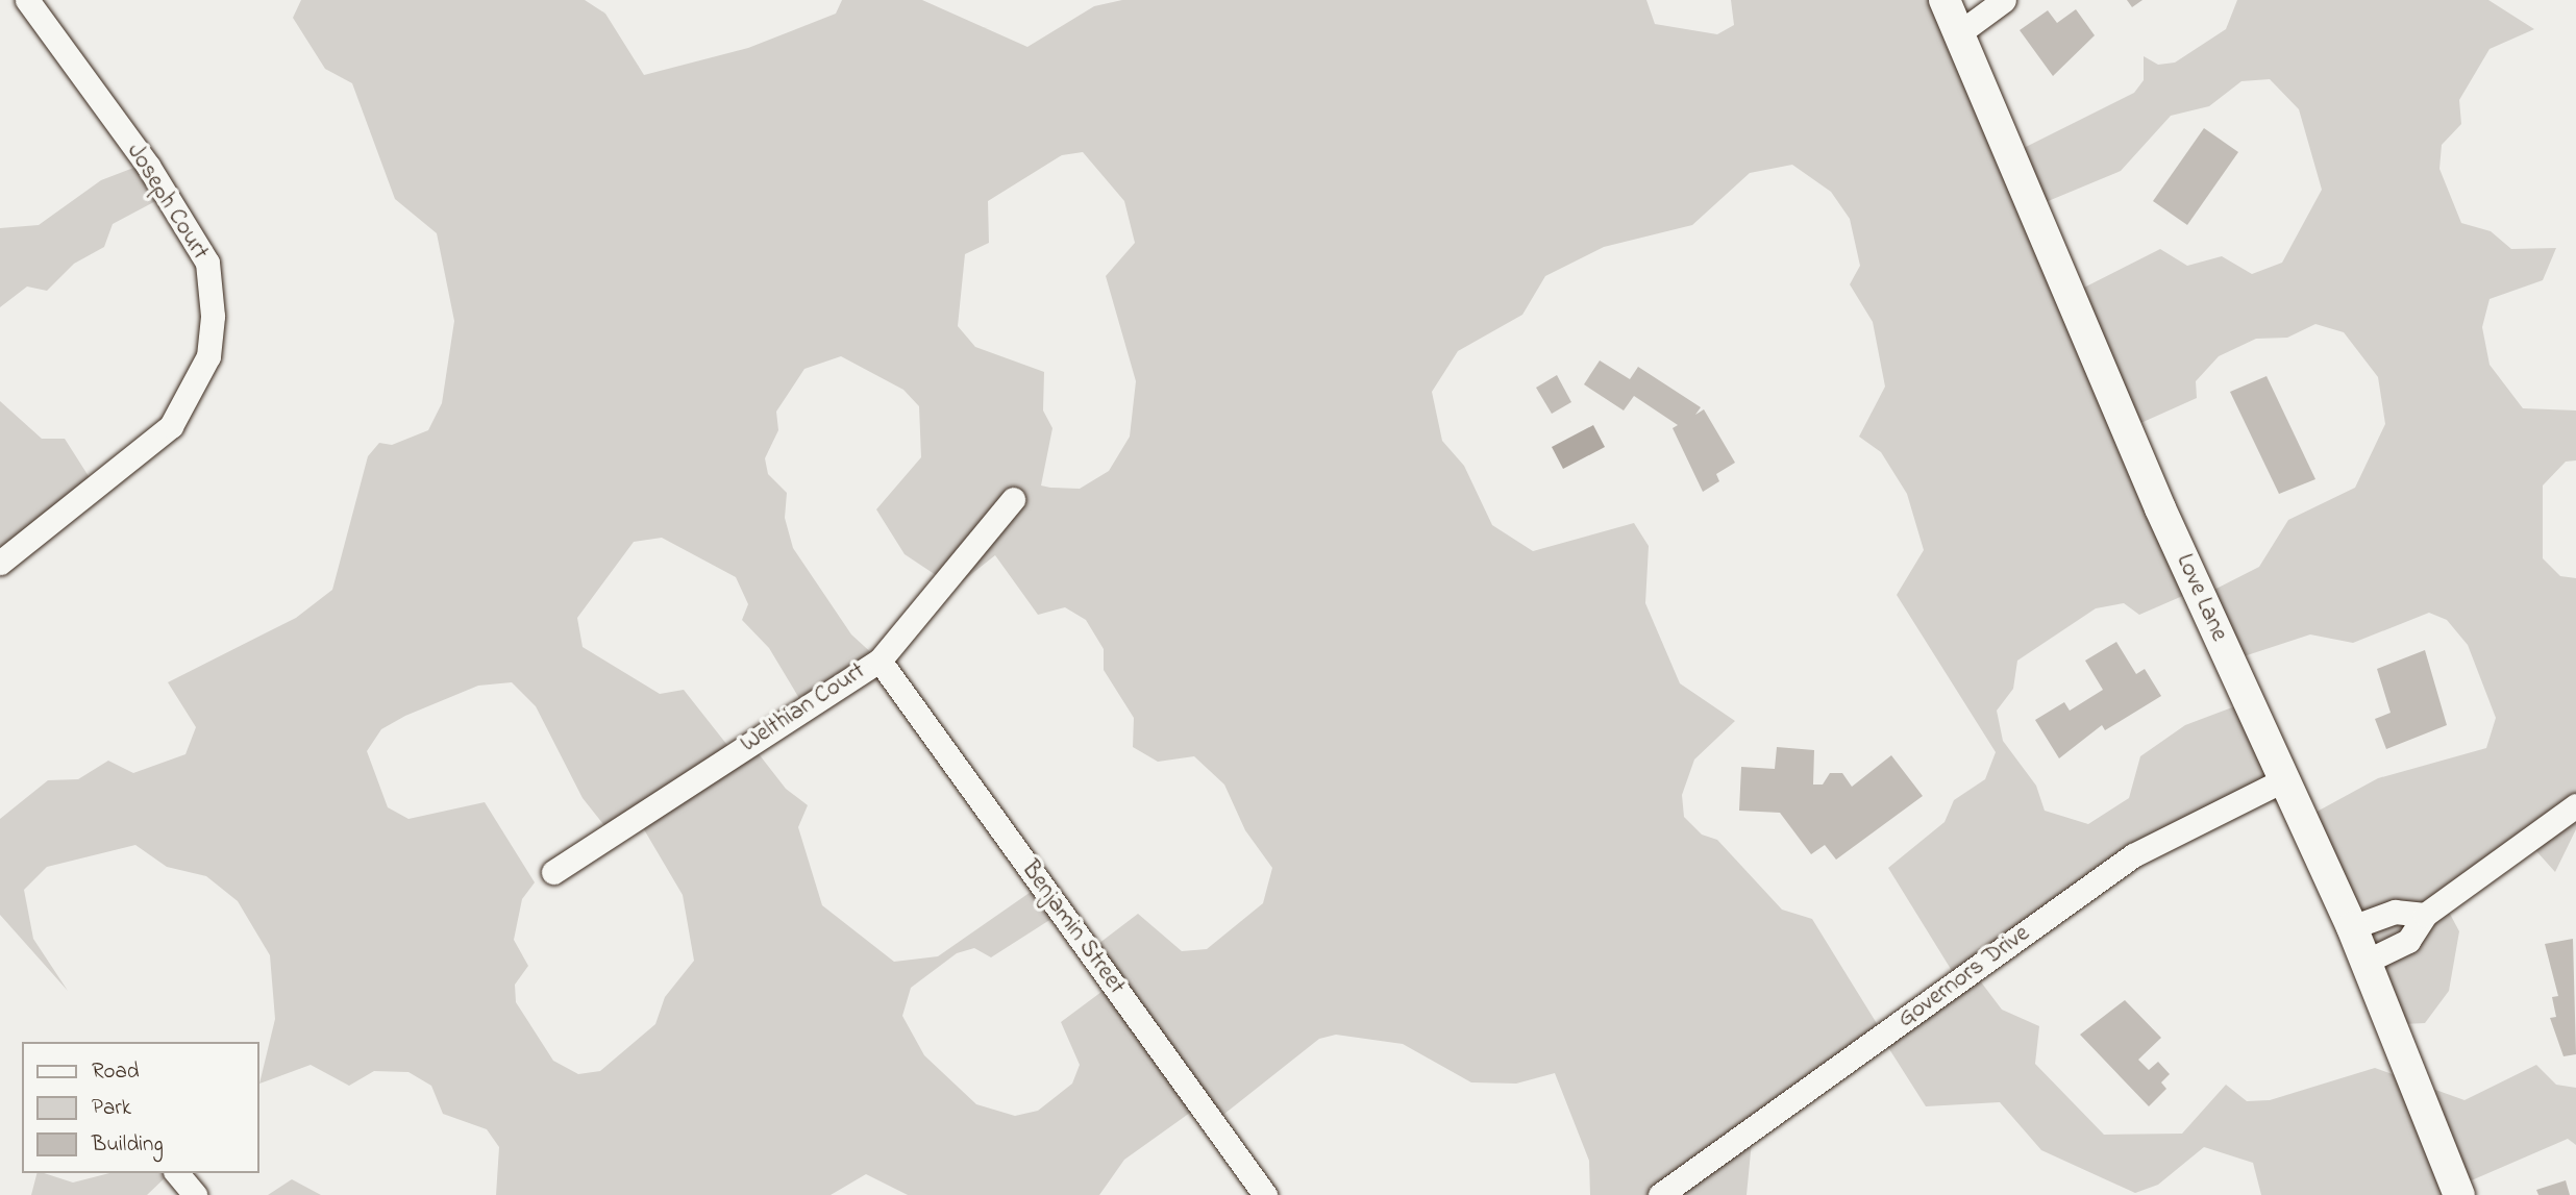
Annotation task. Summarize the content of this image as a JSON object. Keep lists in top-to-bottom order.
{
  "streets": {
    "street": [
      "Joseph Court",
      "Love Lane",
      "Welthian Court",
      "Benjamin Street",
      "Governors Drive"
    ]
  },
  "crossings": [
    ["Love Lane", "Governors Drive"],
    ["Welthian Court", "Benjamin Street"]
  ],
  "legend": ["Road", "Park", "Building"]
}
